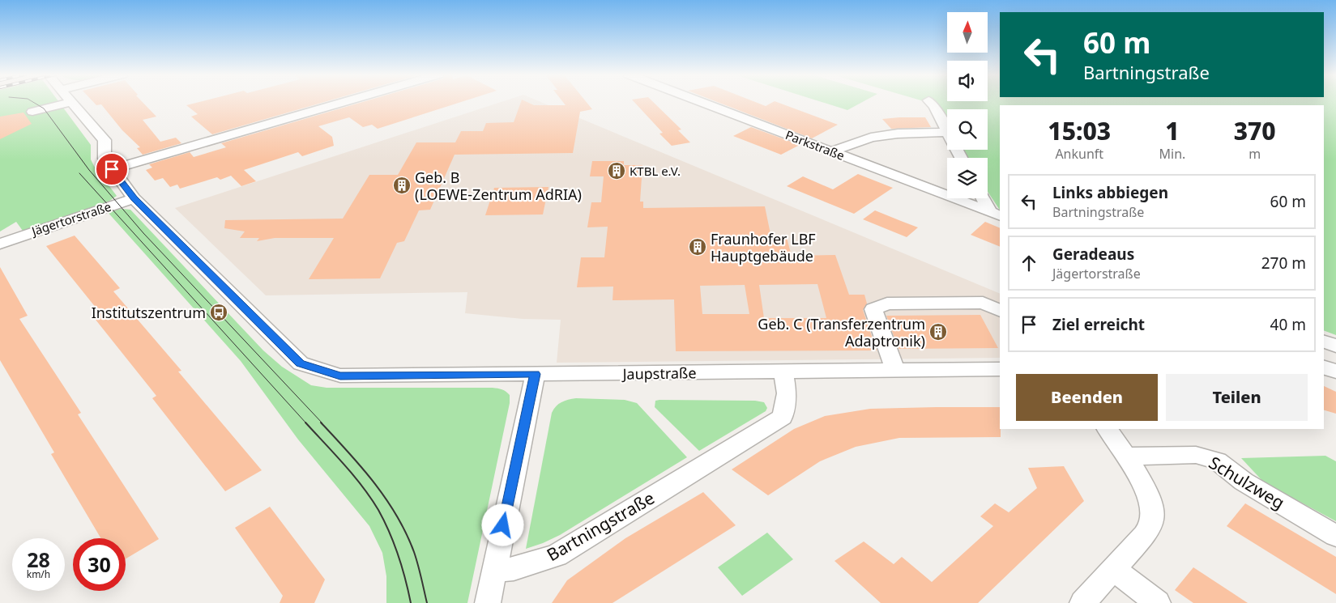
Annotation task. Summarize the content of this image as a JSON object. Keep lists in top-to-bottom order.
{
  "streets": {
    "street": [
      "Parkstraße",
      "Jägertorstraße",
      "Jaupstraße",
      "Schulzweg",
      "Bartningstraße"
    ]
  },
  "crossings": [
    ["Jaupstraße", "Bartningstraße"]
  ],
  "places": {
    "building": [
      "KTBL e.V.",
      "Geb. B (LOEWE-Zentrum AdRIA)",
      "Fraunhofer LBF Hauptgebäude",
      "Geb. C (Transferzentrum Adaptronik)"
    ],
    "bus stop": ["Institutszentrum"]
  },
  "north": "top",
  "page": {
    "turn": ["60 m", "Bartningstraße"],
    "eta": [
      "15:03",
      "Ankunft",
      "1",
      "Min.",
      "370",
      "m"
    ],
    "list": [
      {
        "name": "Links abbiegen",
        "note": "Bartningstraße",
        "value": "60 m"
      },
      {
        "name": "Geradeaus",
        "note": "Jägertorstraße",
        "value": "270 m"
      },
      {
        "name": "Ziel erreicht",
        "value": "40 m"
      }
    ],
    "buttons": ["Beenden", "Teilen"],
    "speed": "28 km/h",
    "limit": "30"
  }
}
